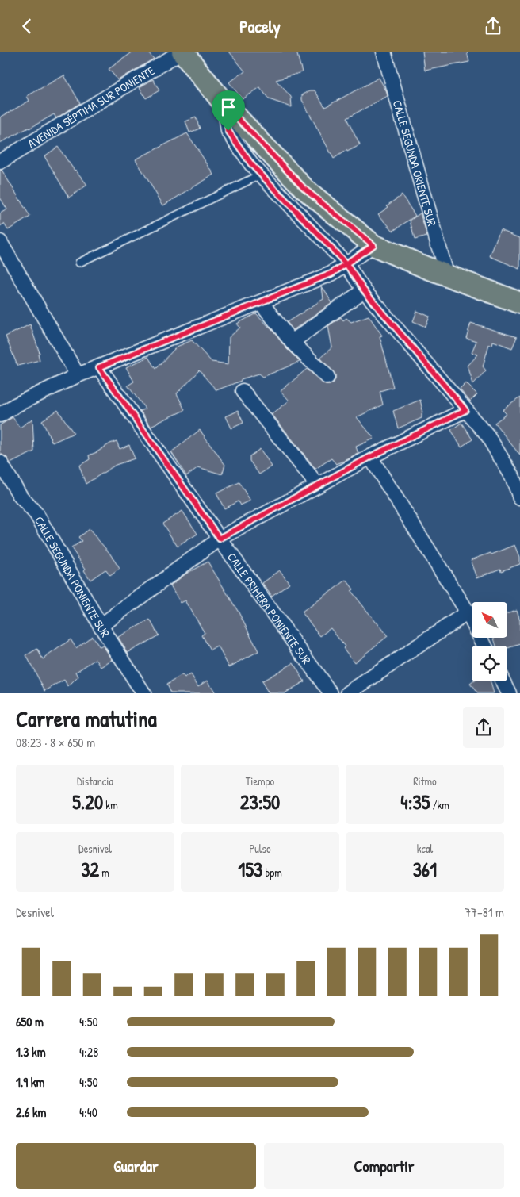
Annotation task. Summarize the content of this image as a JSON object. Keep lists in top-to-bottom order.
{
  "streets": {
    "street": [
      "AVENIDA SÉPTIMA SUR PONIENTE",
      "CALLE SEGUNDA ORIENTE SUR",
      "CALLE SEGUNDA PONIENTE SUR",
      "CALLE PRIMERA PONIENTE SUR"
    ]
  },
  "north": "top left",
  "page": {
    "header": "Pacely",
    "heading": ["Carrera matutina", "08:23 · 8 × 650 m"],
    "stats": [
      ["Distancia", "5.20 km"],
      ["Tiempo", "23:50"],
      ["Ritmo", "4:35 /km"],
      ["Desnivel", "32 m"],
      ["Pulso", "153 bpm"],
      ["kcal", "361"]
    ],
    "chart": ["Desnivel", "77–81 m"],
    "list": [
      {
        "name": "650 m",
        "note": "4:50"
      },
      {
        "name": "1.3 km",
        "note": "4:28"
      },
      {
        "name": "1.9 km",
        "note": "4:50"
      },
      {
        "name": "2.6 km",
        "note": "4:40"
      }
    ],
    "buttons": ["Guardar", "Compartir"]
  }
}
